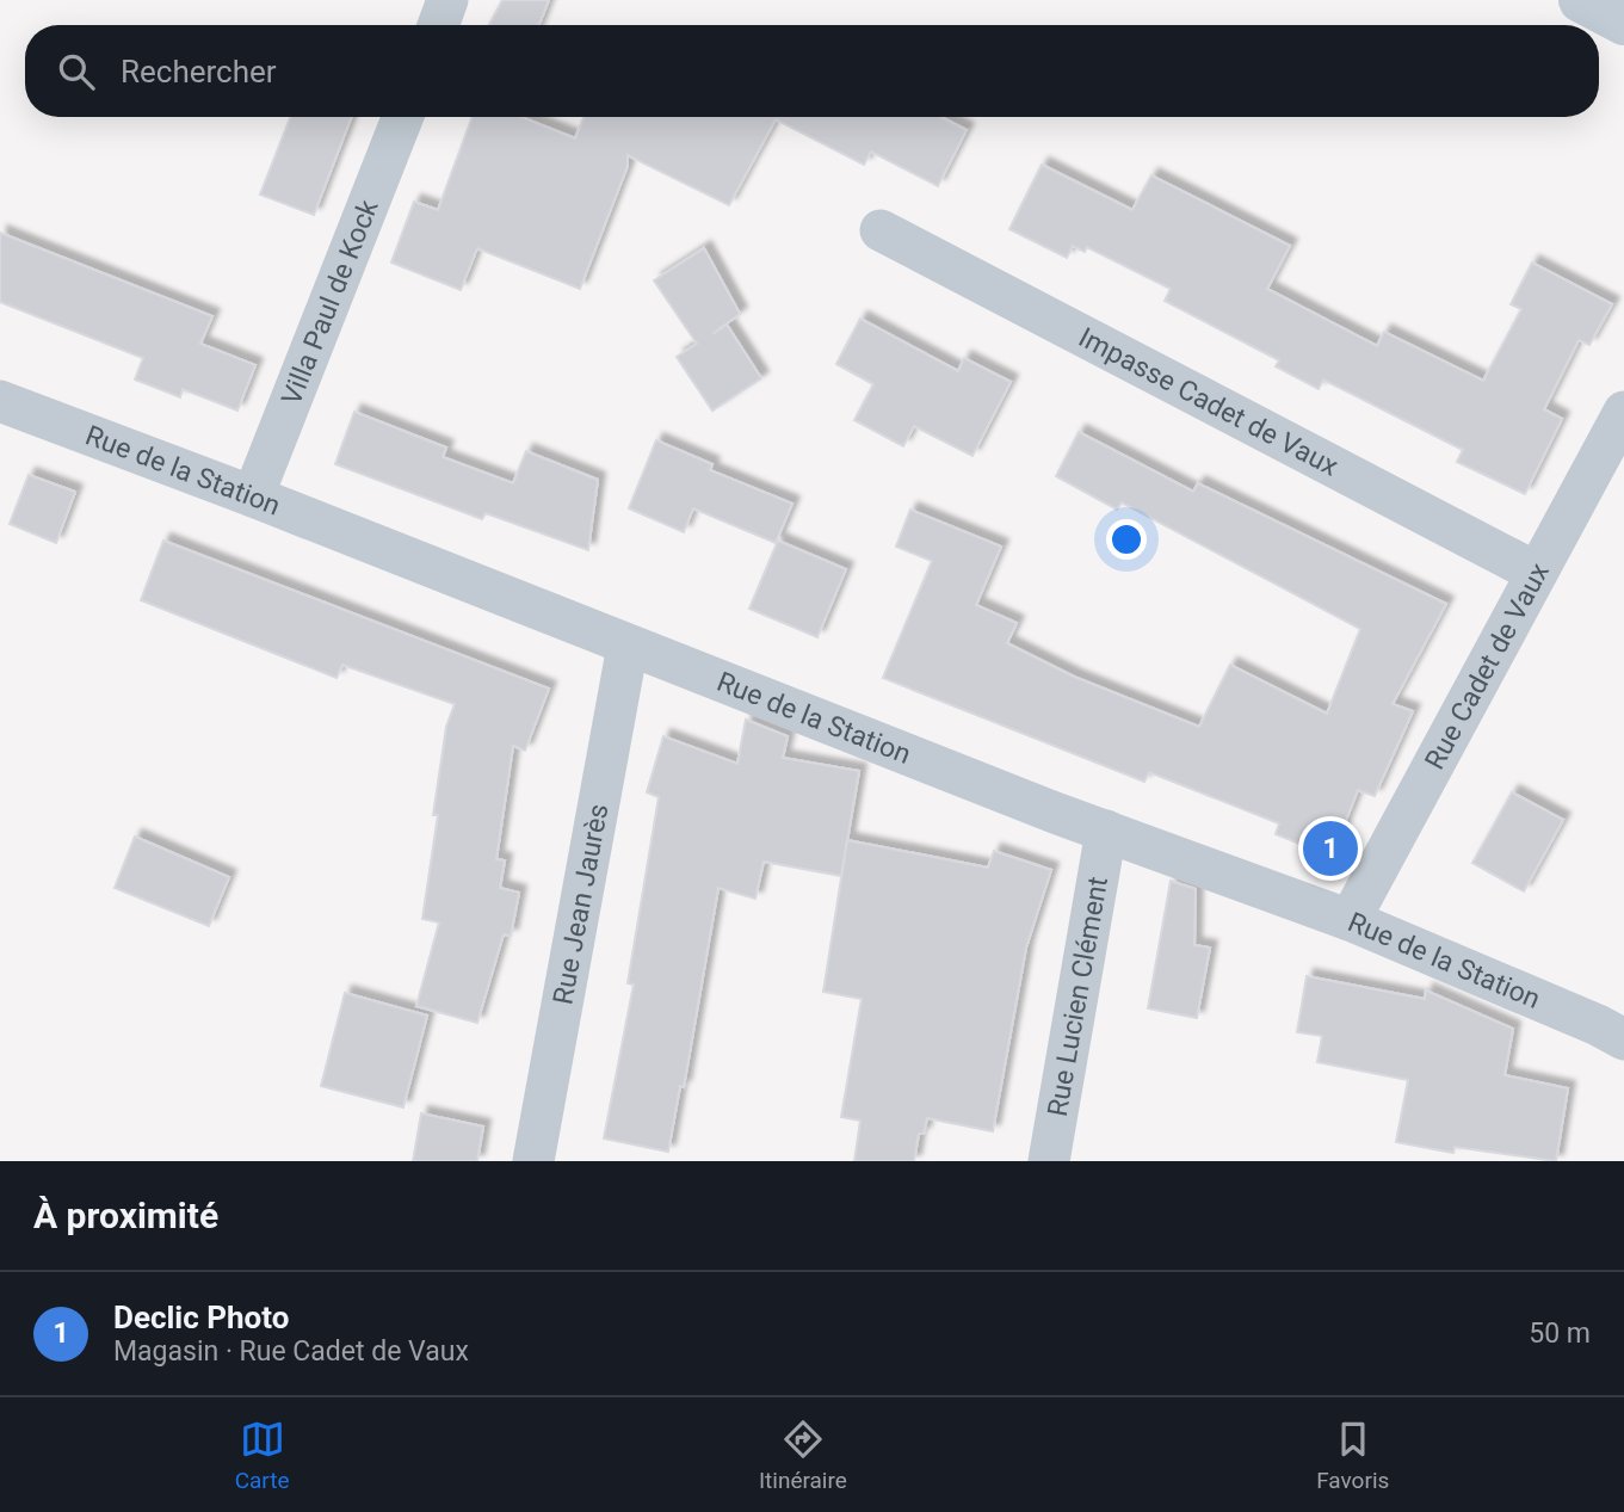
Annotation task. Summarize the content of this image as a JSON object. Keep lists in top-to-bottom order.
{
  "streets": {
    "street": [
      "Villa Paul de Kock",
      "Impasse Cadet de Vaux",
      "Rue de la Station",
      "Rue Cadet de Vaux",
      "Rue Jean Jaurès",
      "Rue Lucien Clément"
    ]
  },
  "crossings": [
    ["Villa Paul de Kock", "Rue de la Station"],
    ["Impasse Cadet de Vaux", "Rue Cadet de Vaux"],
    ["Rue de la Station", "Rue Cadet de Vaux"],
    ["Rue de la Station", "Rue Jean Jaurès"],
    ["Rue de la Station", "Rue Lucien Clément"]
  ],
  "page": {
    "search": "Rechercher",
    "pins": "1",
    "heading": "À proximité",
    "list": [
      {
        "mark": "1",
        "name": "Declic Photo",
        "note": "Magasin · Rue Cadet de Vaux",
        "value": "50 m"
      }
    ],
    "nav": ["Carte", "Itinéraire", "Favoris"]
  }
}
